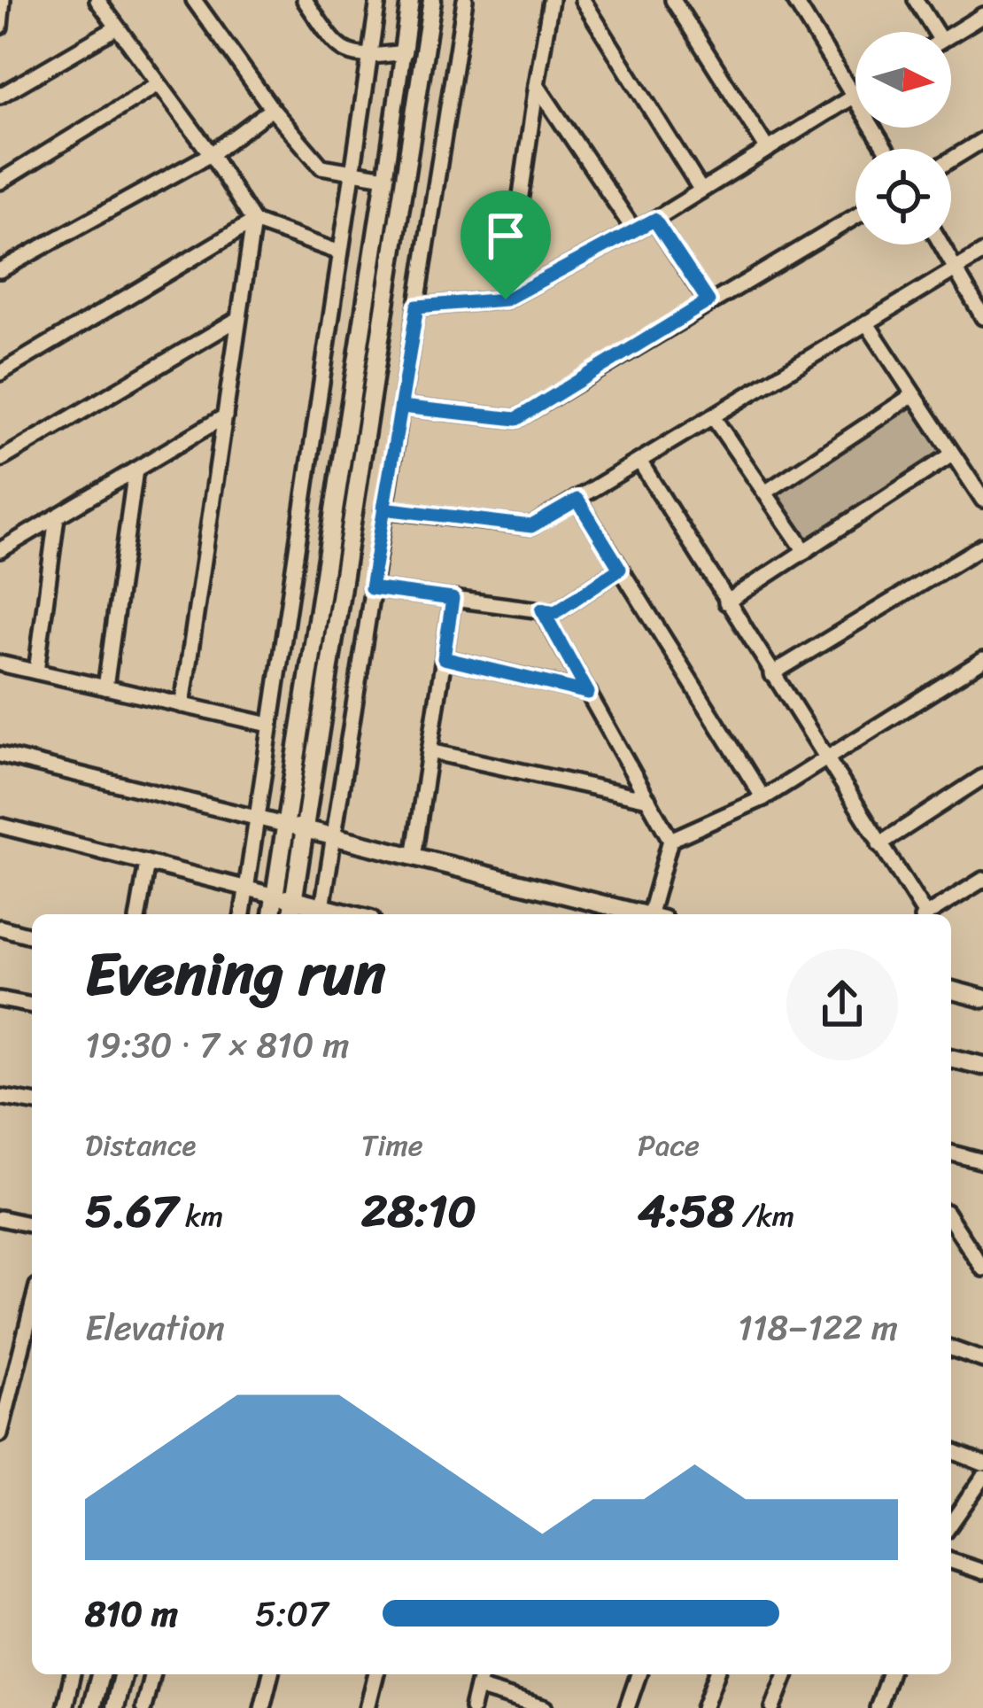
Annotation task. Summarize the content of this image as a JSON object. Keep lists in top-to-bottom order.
{
  "north": "right",
  "page": {
    "heading": ["Evening run", "19:30 · 7 × 810 m"],
    "stats": [
      ["Distance", "5.67 km"],
      ["Time", "28:10"],
      ["Pace", "4:58 /km"]
    ],
    "chart": ["Elevation", "118–122 m"],
    "list": [
      {
        "name": "810 m",
        "note": "5:07"
      }
    ]
  }
}
